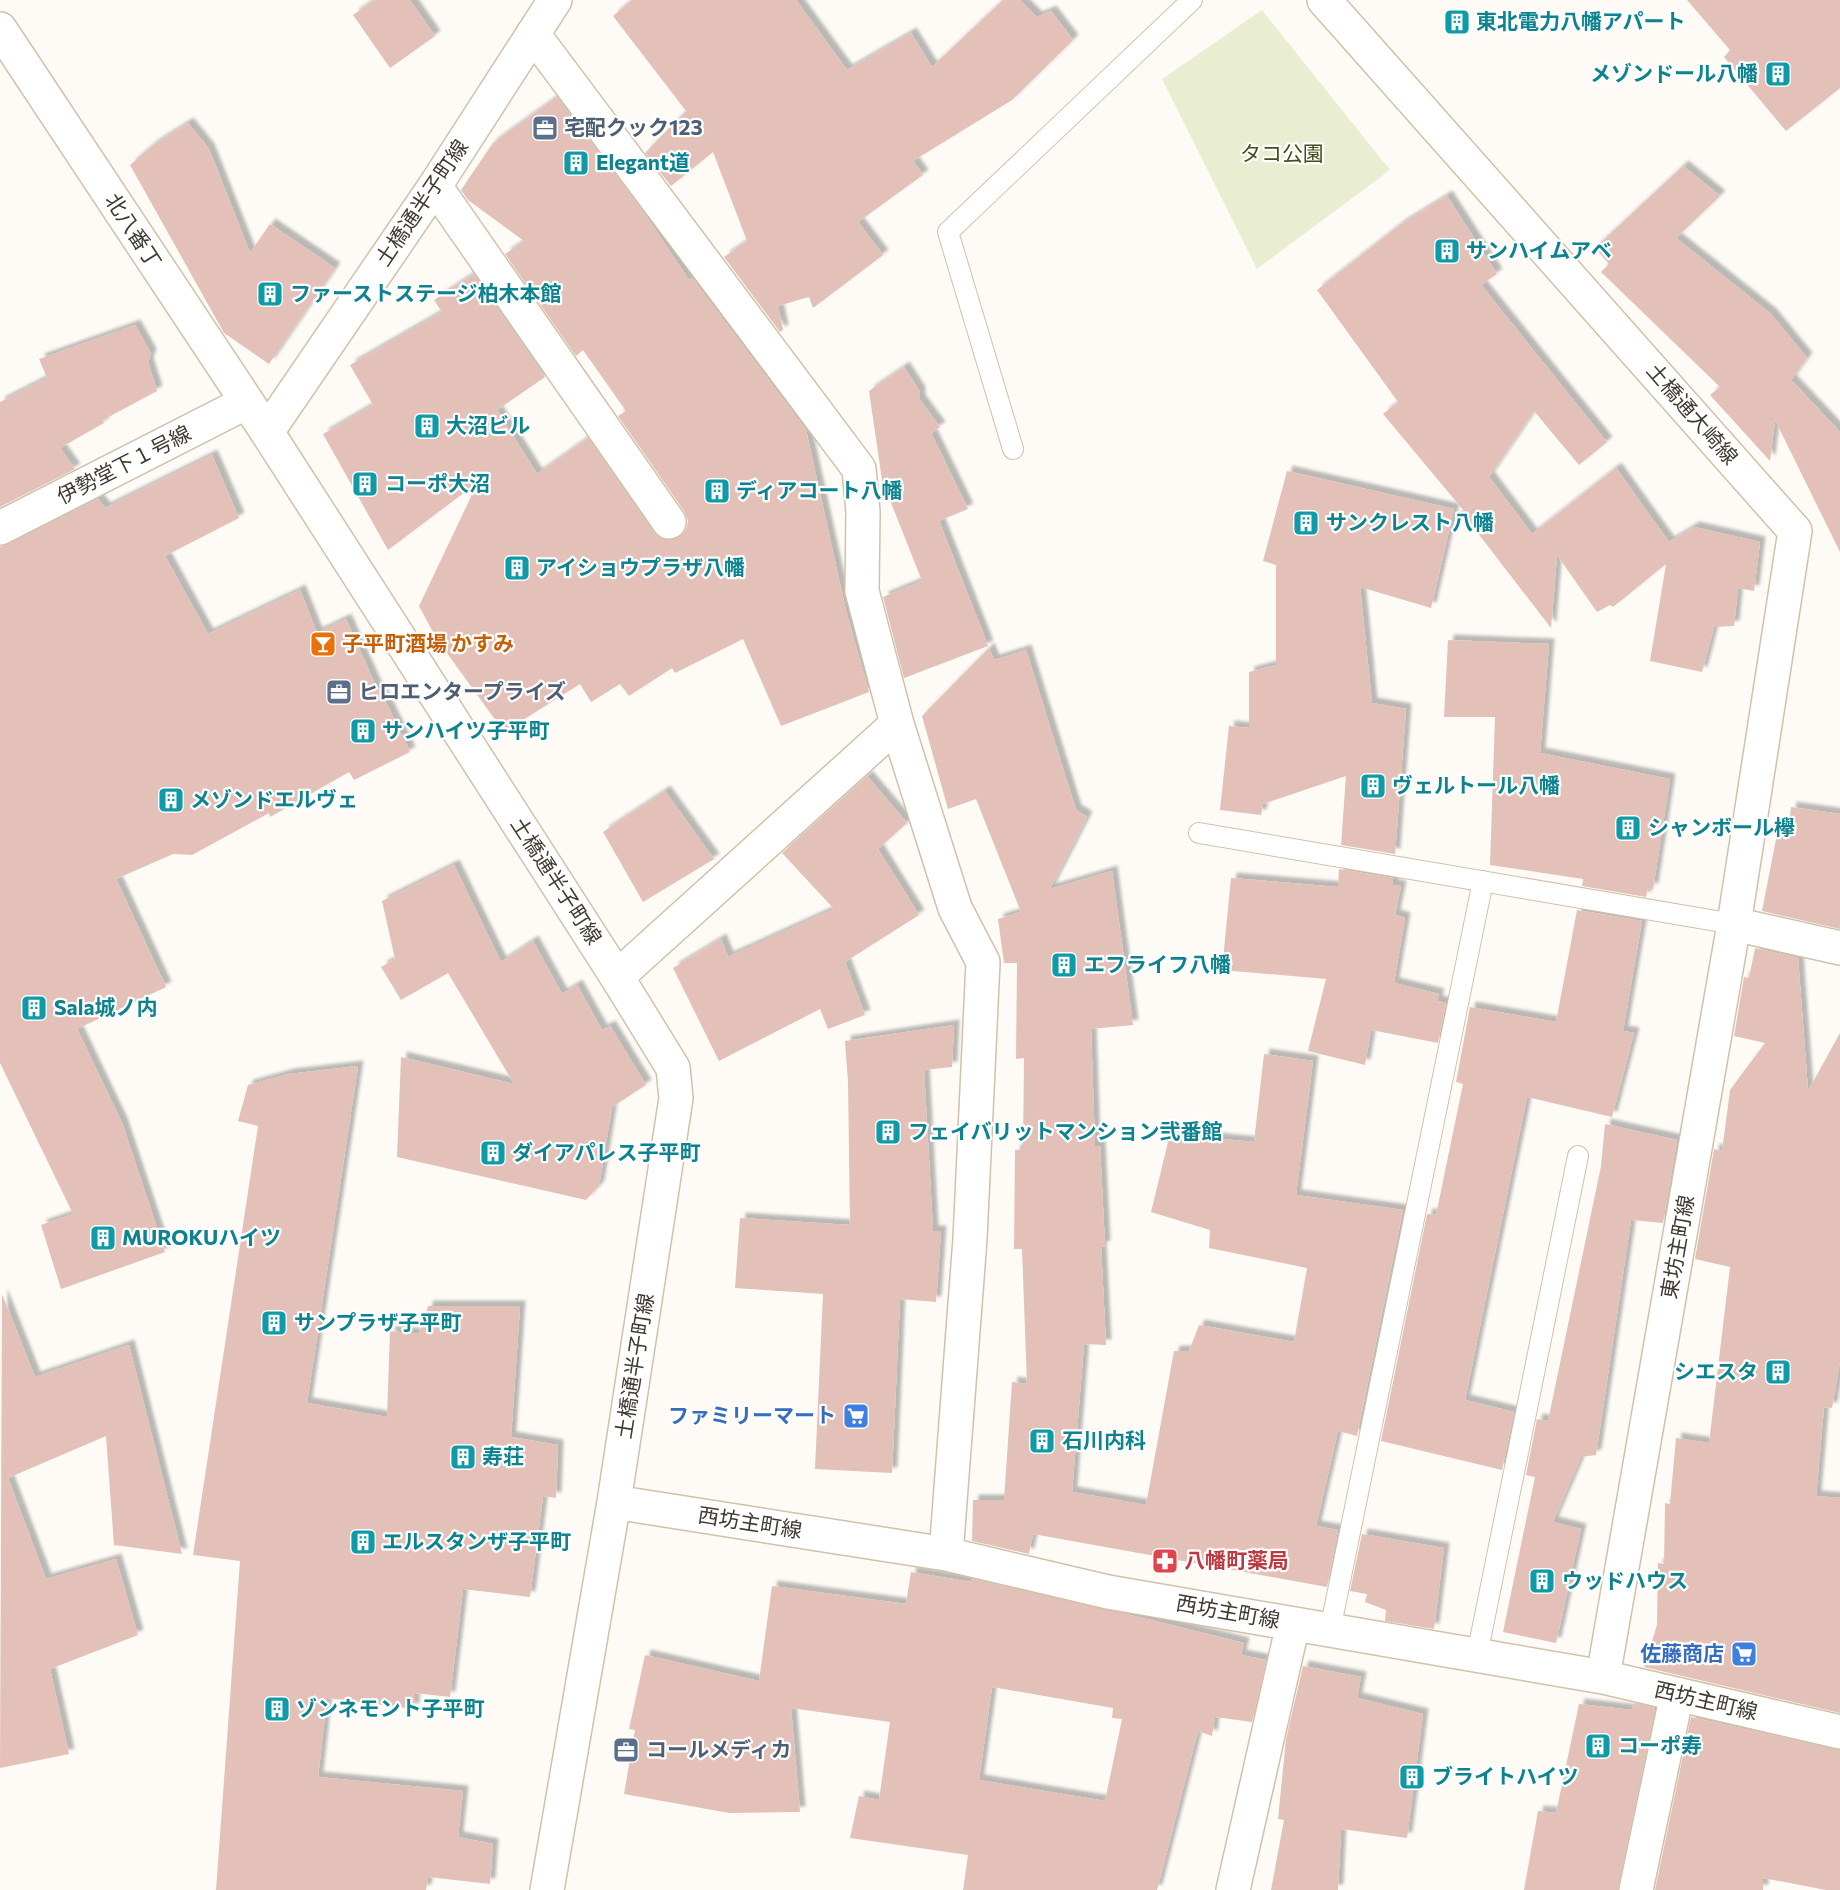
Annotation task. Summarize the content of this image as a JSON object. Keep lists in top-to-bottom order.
{
  "streets": {
    "street": [
      "土橋通半子町線",
      "北八番丁",
      "土橋通大崎線",
      "伊勢堂下１号線",
      "東坊主町線",
      "西坊主町線"
    ]
  },
  "crossings": [
    ["土橋通半子町線", "北八番丁"],
    ["土橋通半子町線", "西坊主町線"],
    ["北八番丁", "伊勢堂下１号線"],
    ["土橋通大崎線", "東坊主町線"],
    ["東坊主町線", "西坊主町線"]
  ],
  "parks": ["タコ公園"],
  "places": {
    "building": [
      "東北電力八幡アパート",
      "メゾンドール八幡",
      "Elegant道",
      "サンハイムアベ",
      "ファーストステージ柏木本館",
      "大沼ビル",
      "コーポ大沼",
      "ディアコート八幡",
      "サンクレスト八幡",
      "アイショウプラザ八幡",
      "サンハイツ子平町",
      "ヴェルトール八幡",
      "メゾンドエルヴェ",
      "シャンボール欅",
      "エフライフ八幡",
      "Sala城ノ内",
      "フェイバリットマンション弐番館",
      "ダイアパレス子平町",
      "MUROKUハイツ",
      "サンプラザ子平町",
      "シエスタ",
      "石川内科",
      "寿荘",
      "エルスタンザ子平町",
      "ウッドハウス",
      "ゾンネモント子平町",
      "コーポ寿",
      "ブライトハイツ"
    ],
    "office": ["宅配クック123", "ヒロエンタープライズ", "コールメディカ"],
    "bar": ["子平町酒場 かすみ"],
    "supermarket": ["ファミリーマート", "佐藤商店"],
    "pharmacy": ["八幡町薬局"]
  }
}
